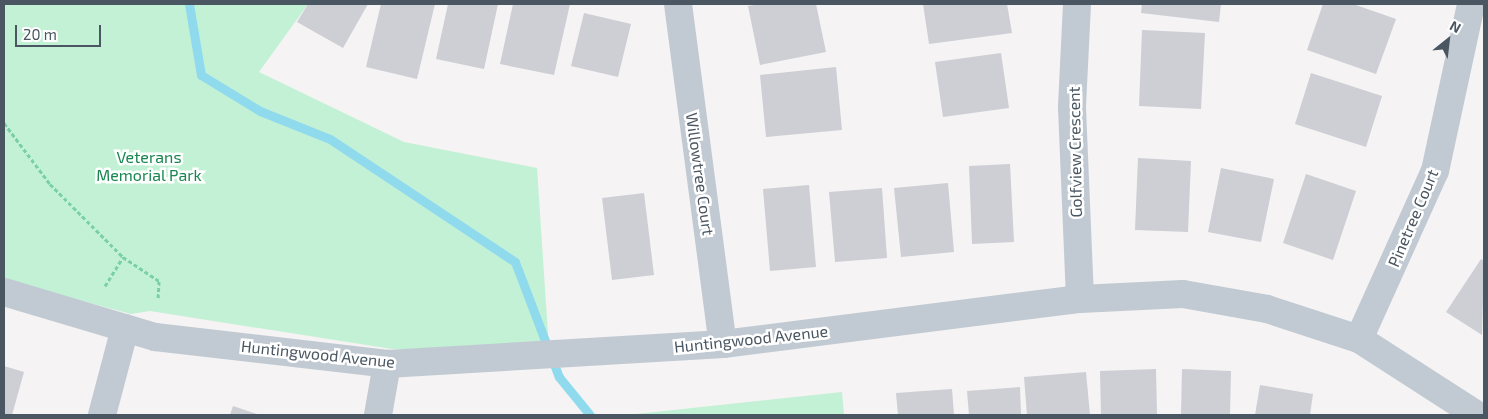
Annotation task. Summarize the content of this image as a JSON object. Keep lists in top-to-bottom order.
{
  "streets": {
    "street": [
      "Golfview Crescent",
      "Willowtree Court",
      "Pinetree Court",
      "Huntingwood Avenue"
    ]
  },
  "crossings": [
    ["Golfview Crescent", "Huntingwood Avenue"],
    ["Willowtree Court", "Huntingwood Avenue"],
    ["Pinetree Court", "Huntingwood Avenue"]
  ],
  "parks": ["Veterans Memorial Park"],
  "scale_bar": "20 m",
  "north": "top right"
}
